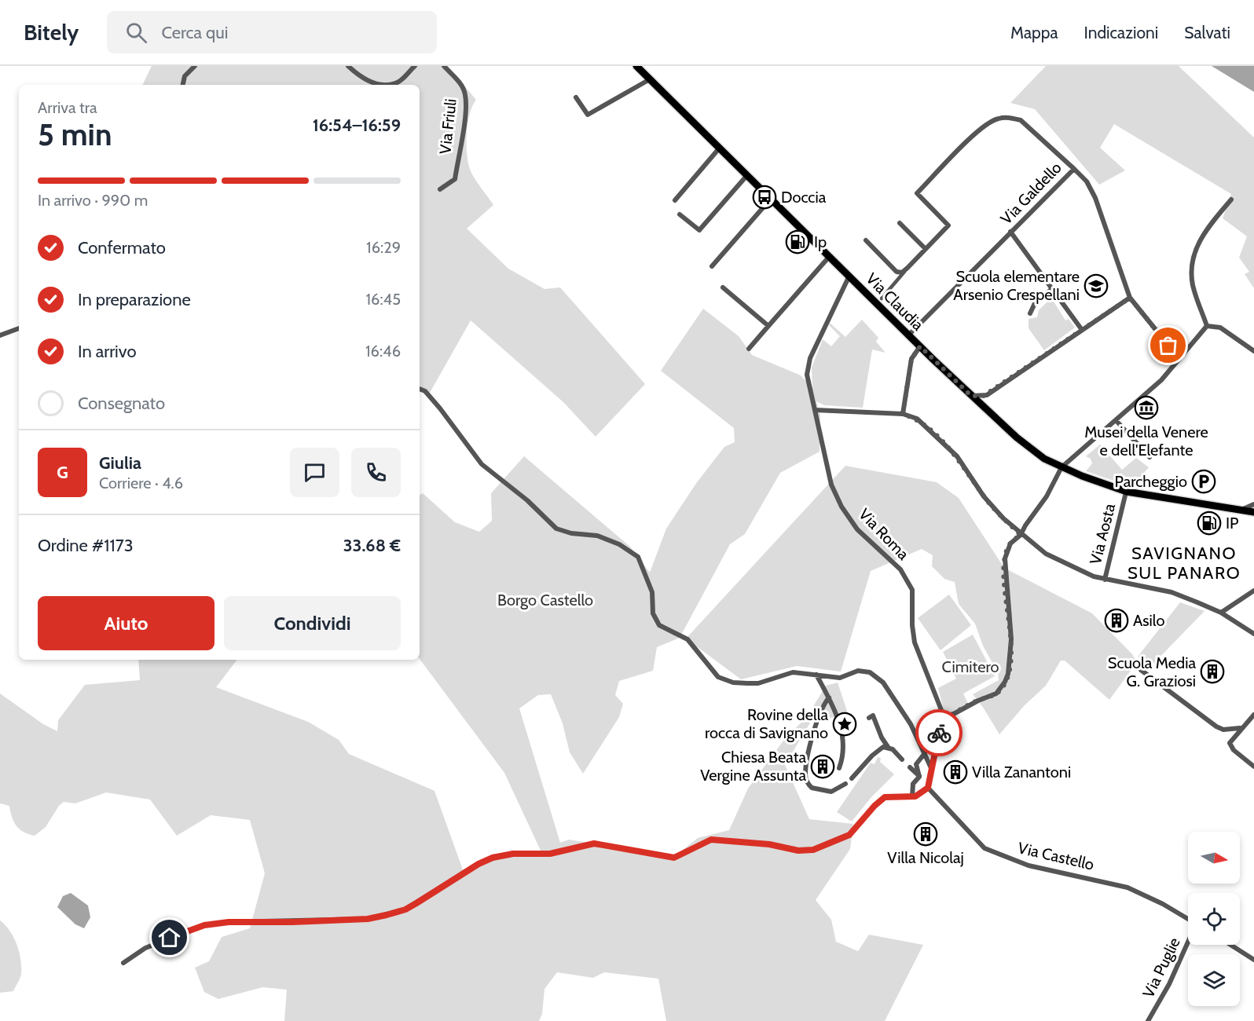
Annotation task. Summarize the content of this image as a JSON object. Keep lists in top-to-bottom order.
{
  "streets": {
    "main road": ["Via Claudia"],
    "street": [
      "Via Friuli",
      "Via Galdello",
      "Via Roma",
      "Via Aosta",
      "Via Castello",
      "Via Puglie"
    ]
  },
  "crossings": [
    ["Via Galdello", "Via Claudia"],
    ["Via Claudia", "Via Roma"],
    ["Via Roma", "Via Castello"]
  ],
  "districts": ["SAVIGNANO SUL PANARO"],
  "parks": ["Borgo Castello", "Cimitero"],
  "places": {
    "bus stop": ["Doccia"],
    "fuel station": ["Ip", "IP"],
    "school or university": ["Scuola elementare Arsenio Crespellani"],
    "museum": ["Musei della Venere e dell'Elefante"],
    "parking": ["Parcheggio"],
    "building": [
      "Asilo",
      "Scuola Media G. Graziosi",
      "Chiesa Beata Vergine Assunta",
      "Villa Zanantoni",
      "Villa Nicolaj"
    ],
    "place": ["Rovine della rocca di Savignano"]
  },
  "north": "right",
  "page": {
    "header": "Bitely",
    "search": "Cerca qui",
    "nav": ["Mappa", "Indicazioni", "Salvati"],
    "heading": ["5 min", "Arriva tra", "16:54–16:59"],
    "panel": [
      "Giulia",
      "Corriere · 4.6",
      "Ordine #1173",
      "33.68 €"
    ],
    "bar": "In arrivo · 990 m",
    "list": [
      ["Confermato", "16:29"],
      ["In preparazione", "16:45"],
      ["In arrivo", "16:46"],
      "Consegnato"
    ],
    "round": "G",
    "buttons": ["Aiuto", "Condividi"]
  }
}
